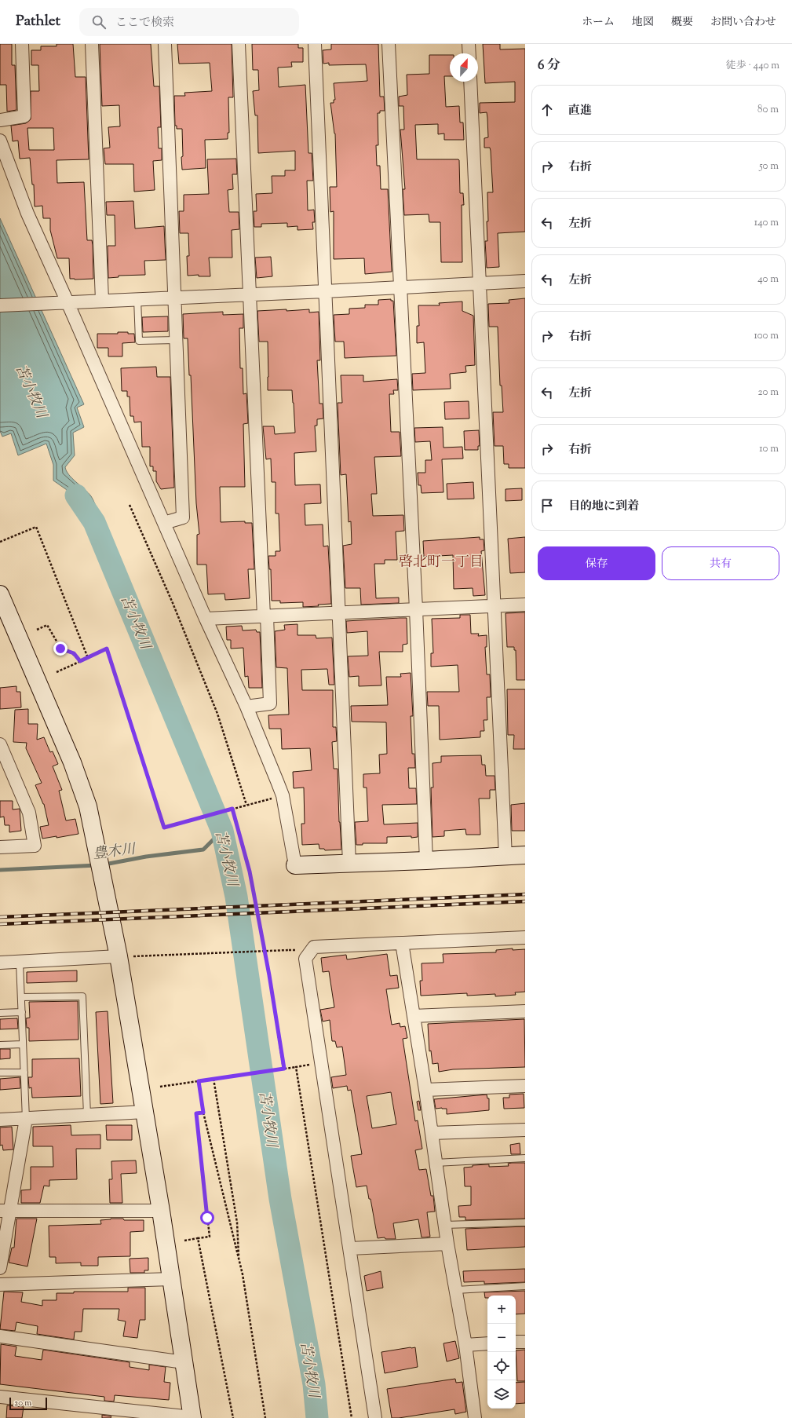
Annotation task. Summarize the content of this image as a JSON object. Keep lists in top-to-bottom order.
{
  "districts": ["啓北町一丁目"],
  "water": ["苫小牧川", "豊木川"],
  "scale_bar": "20 m",
  "north": "top",
  "page": {
    "header": "Pathlet",
    "search": "ここで検索",
    "nav": [
      "ホーム",
      "地図",
      "概要",
      "お問い合わせ"
    ],
    "heading": ["6 分", "徒歩 · 440 m"],
    "list": [
      ["直進", "80 m"],
      ["右折", "50 m"],
      ["左折", "140 m"],
      ["左折", "40 m"],
      ["右折", "100 m"],
      ["左折", "20 m"],
      ["右折", "10 m"],
      "目的地に到着"
    ],
    "buttons": ["保存", "共有"],
    "map_buttons": ["+", "−"],
    "scale": "20 m"
  }
}
